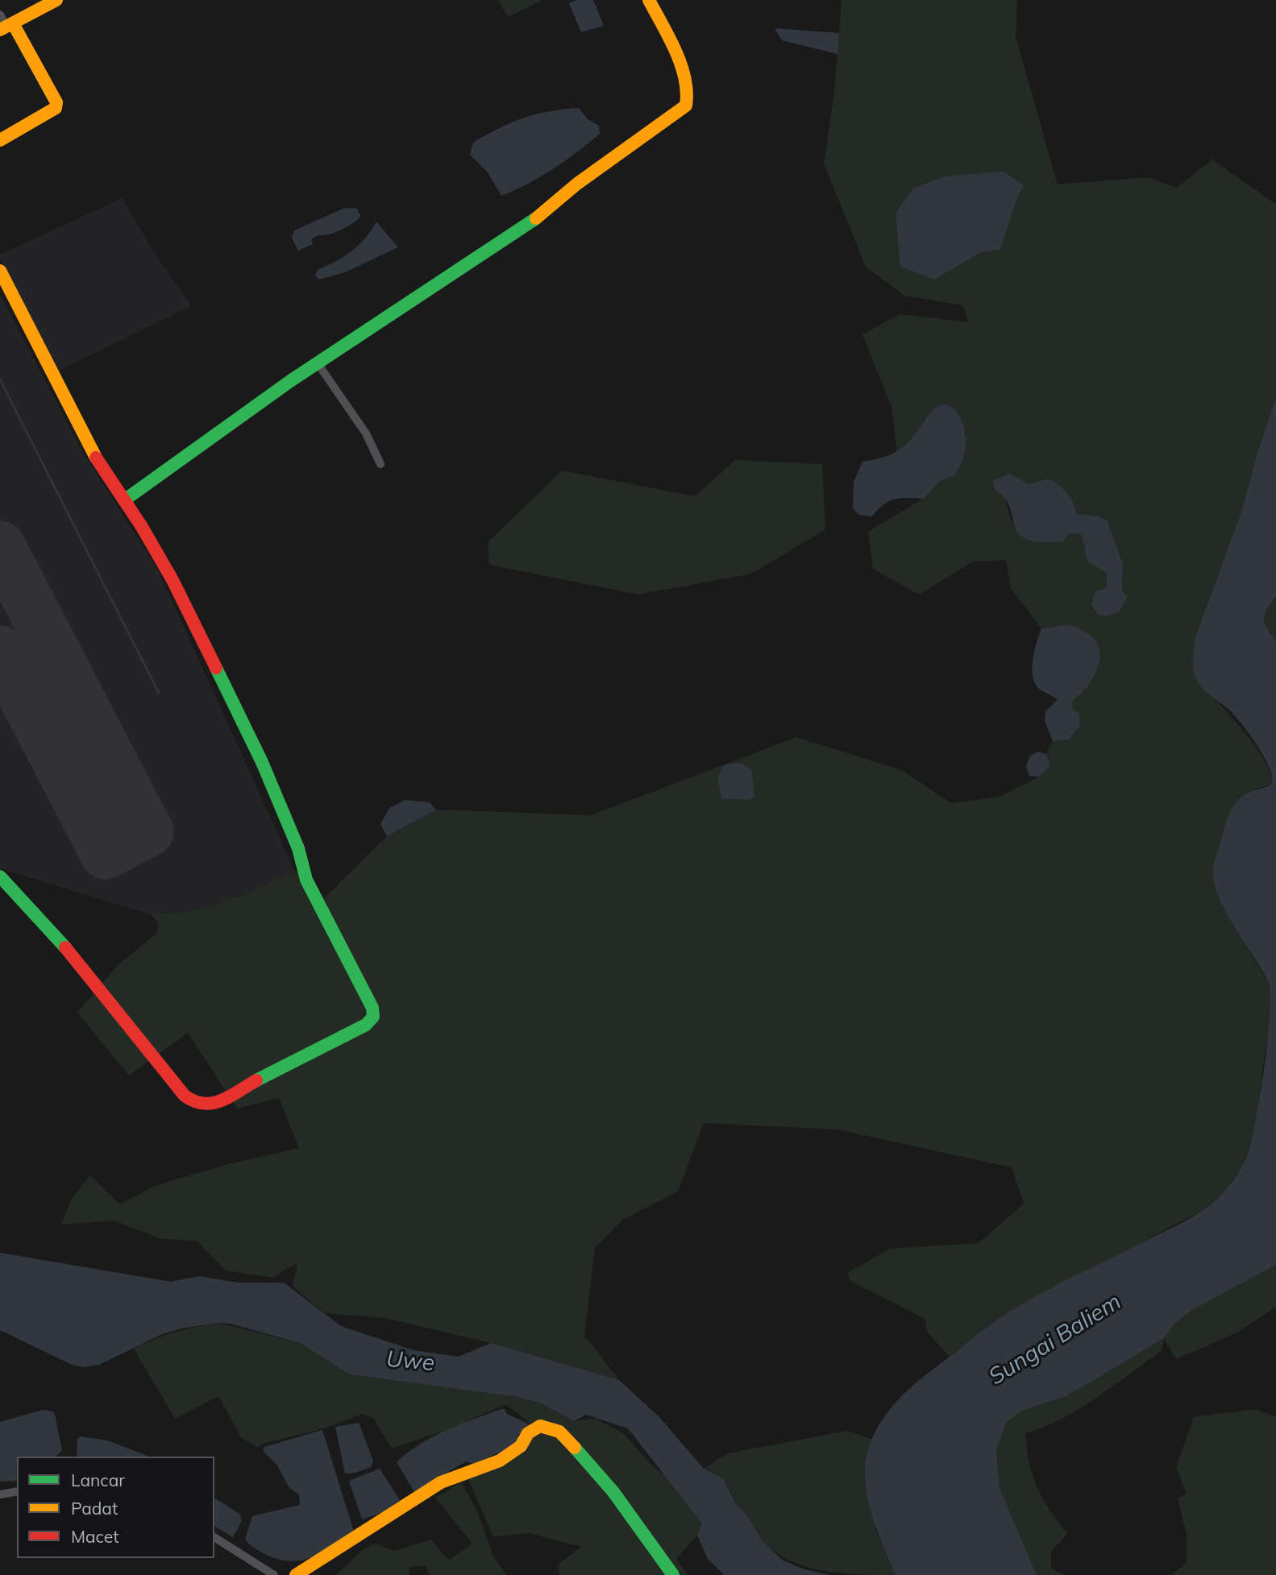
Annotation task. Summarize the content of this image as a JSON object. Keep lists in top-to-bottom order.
{
  "water": ["Sungai Baliem", "Uwe"],
  "legend": ["Lancar", "Padat", "Macet"]
}
